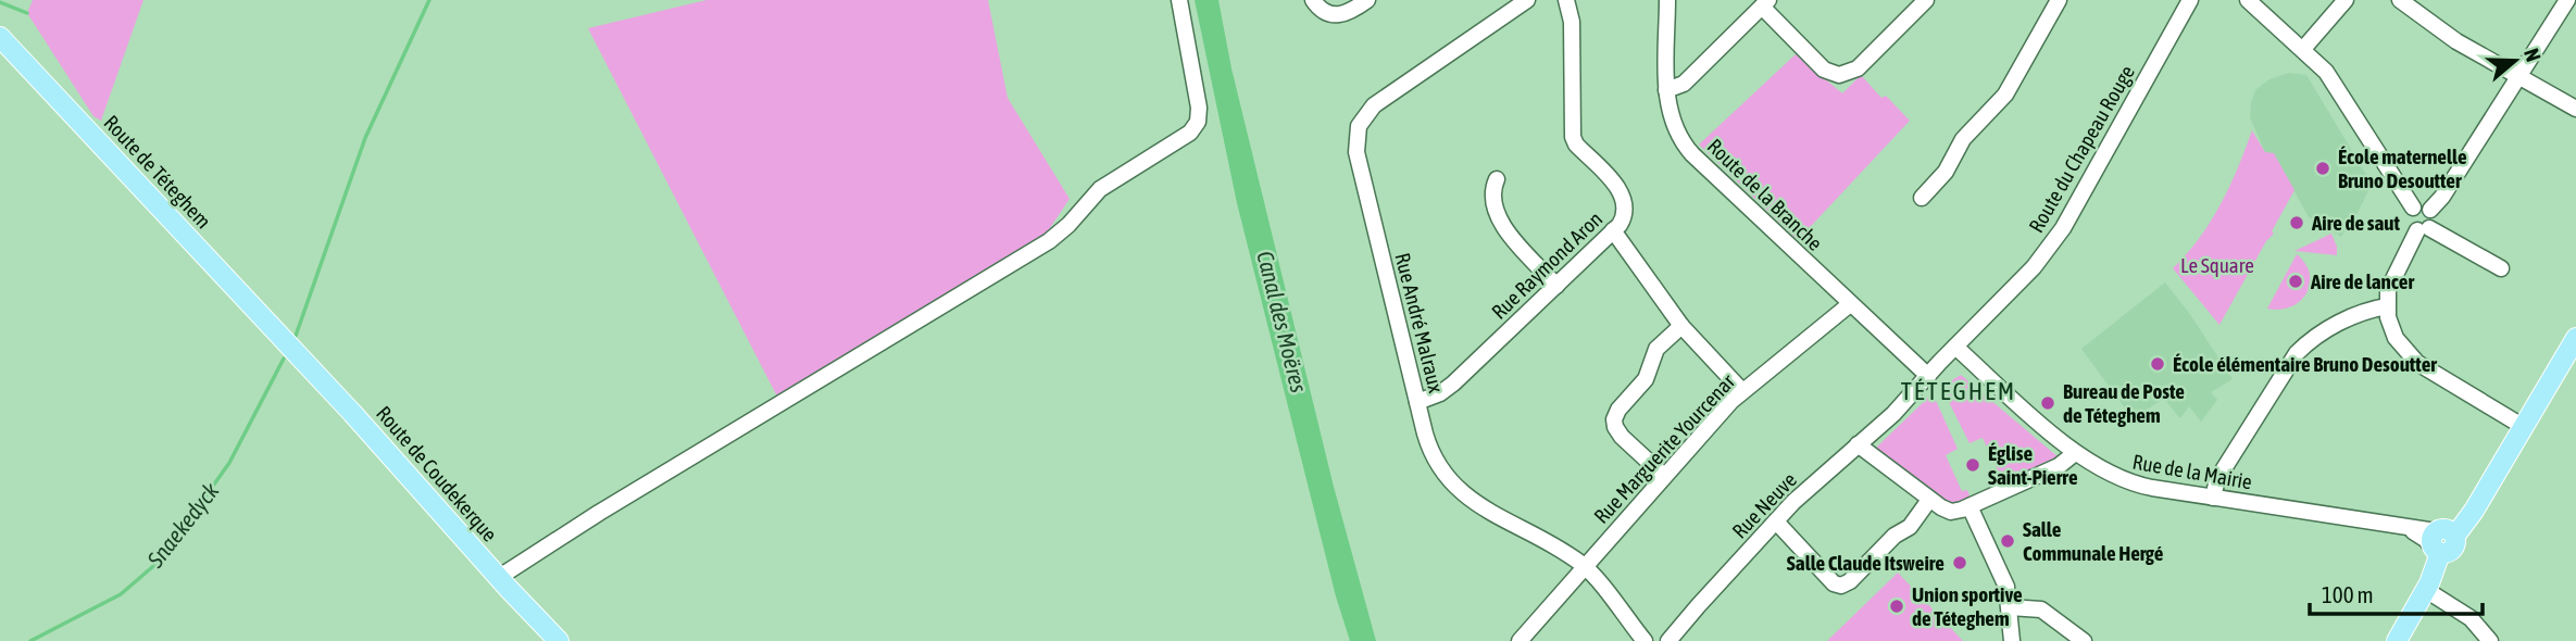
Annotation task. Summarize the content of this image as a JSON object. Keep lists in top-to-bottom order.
{
  "streets": {
    "main road": ["Route de Téteghem", "Route de Coudekerque"],
    "street": [
      "Route du Chapeau Rouge",
      "Route de la Branche",
      "Rue Raymond Aron",
      "Rue André Malraux",
      "Rue Marguerite Yourcenar",
      "Rue de la Mairie",
      "Rue Neuve"
    ]
  },
  "crossings": [
    ["Route du Chapeau Rouge", "Rue de la Mairie"],
    ["Route du Chapeau Rouge", "Rue Neuve"],
    ["Route de Téteghem", "Route de Coudekerque"],
    ["Route de la Branche", "Rue Marguerite Yourcenar"],
    ["Route de la Branche", "Rue Neuve"],
    ["Rue Raymond Aron", "Rue André Malraux"],
    ["Rue André Malraux", "Rue Marguerite Yourcenar"],
    ["Rue de la Mairie", "Rue Neuve"]
  ],
  "districts": ["TÉTEGHEM"],
  "water": ["Canal des Moëres", "Snaekedyck"],
  "parks": ["Le Square"],
  "places": [
    "École maternelle Bruno Desoutter",
    "Aire de saut",
    "Aire de lancer",
    "École élémentaire Bruno Desoutter",
    "Bureau de Poste de Téteghem",
    "Église Saint-Pierre",
    "Salle Communale Hergé",
    "Salle Claude Itsweire",
    "Union sportive de Téteghem"
  ],
  "scale_bar": "100 m",
  "north": "right"
}
